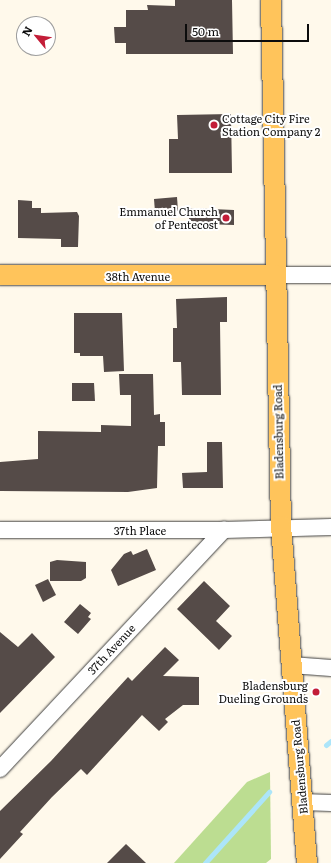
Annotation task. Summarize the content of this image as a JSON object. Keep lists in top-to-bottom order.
{
  "streets": {
    "main road": ["38th Avenue", "Bladensburg Road"],
    "street": ["37th Place", "37th Avenue"]
  },
  "crossings": [
    ["38th Avenue", "Bladensburg Road"],
    ["Bladensburg Road", "37th Place"],
    ["37th Place", "37th Avenue"]
  ],
  "places": ["Cottage City Fire Station Company 2", "Emmanuel Church of Pentecost", "Bladensburg Dueling Grounds"],
  "scale_bar": "50 m",
  "north": "top left"
}
